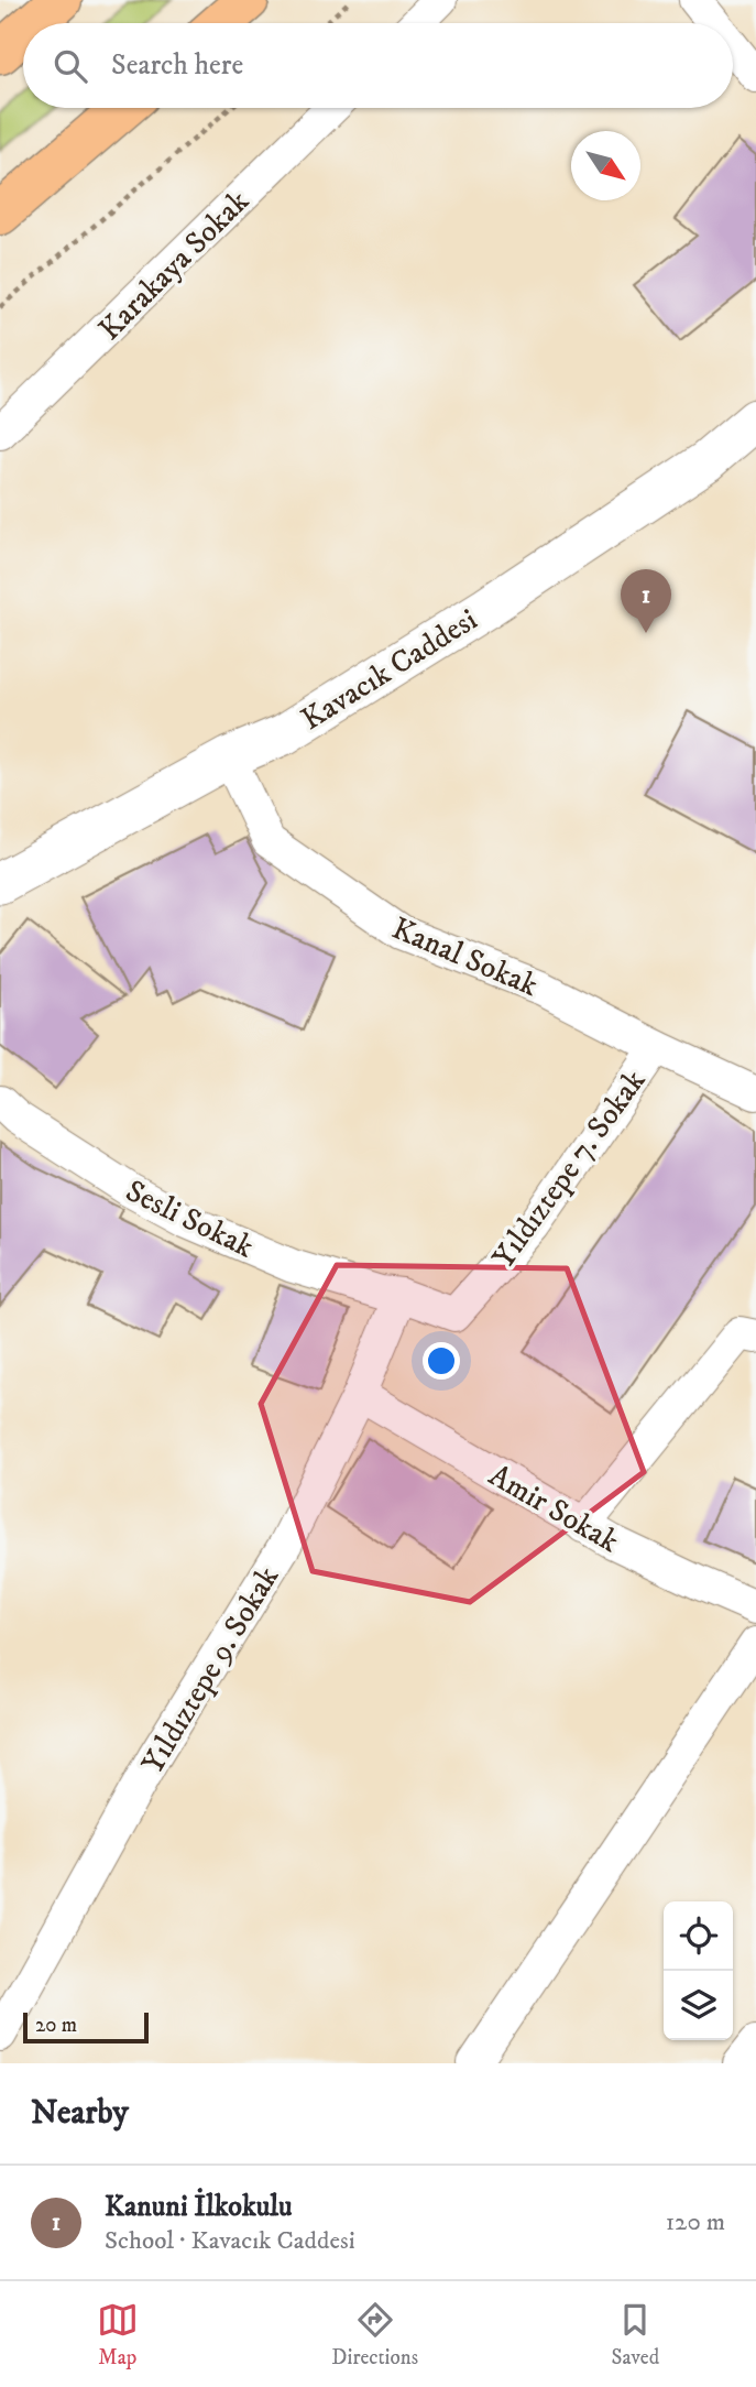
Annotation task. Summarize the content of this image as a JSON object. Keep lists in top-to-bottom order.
{
  "streets": {
    "street": [
      "Karakaya Sokak",
      "Kavacık Caddesi",
      "Kanal Sokak",
      "Yıldıztepe 7. Sokak",
      "Sesli Sokak",
      "Amir Sokak",
      "Yıldıztepe 9. Sokak"
    ]
  },
  "crossings": [
    ["Kavacık Caddesi", "Kanal Sokak"],
    ["Kanal Sokak", "Yıldıztepe 7. Sokak"],
    ["Yıldıztepe 7. Sokak", "Sesli Sokak"],
    ["Yıldıztepe 7. Sokak", "Yıldıztepe 9. Sokak"],
    ["Sesli Sokak", "Yıldıztepe 9. Sokak"],
    ["Amir Sokak", "Yıldıztepe 9. Sokak"]
  ],
  "scale_bar": "20 m",
  "north": "bottom right",
  "page": {
    "search": "Search here",
    "pins": "1",
    "scale": "20 m",
    "heading": "Nearby",
    "list": [
      {
        "mark": "1",
        "name": "Kanuni İlkokulu",
        "note": "School · Kavacık Caddesi",
        "value": "120 m"
      }
    ],
    "nav": ["Map", "Directions", "Saved"]
  }
}
